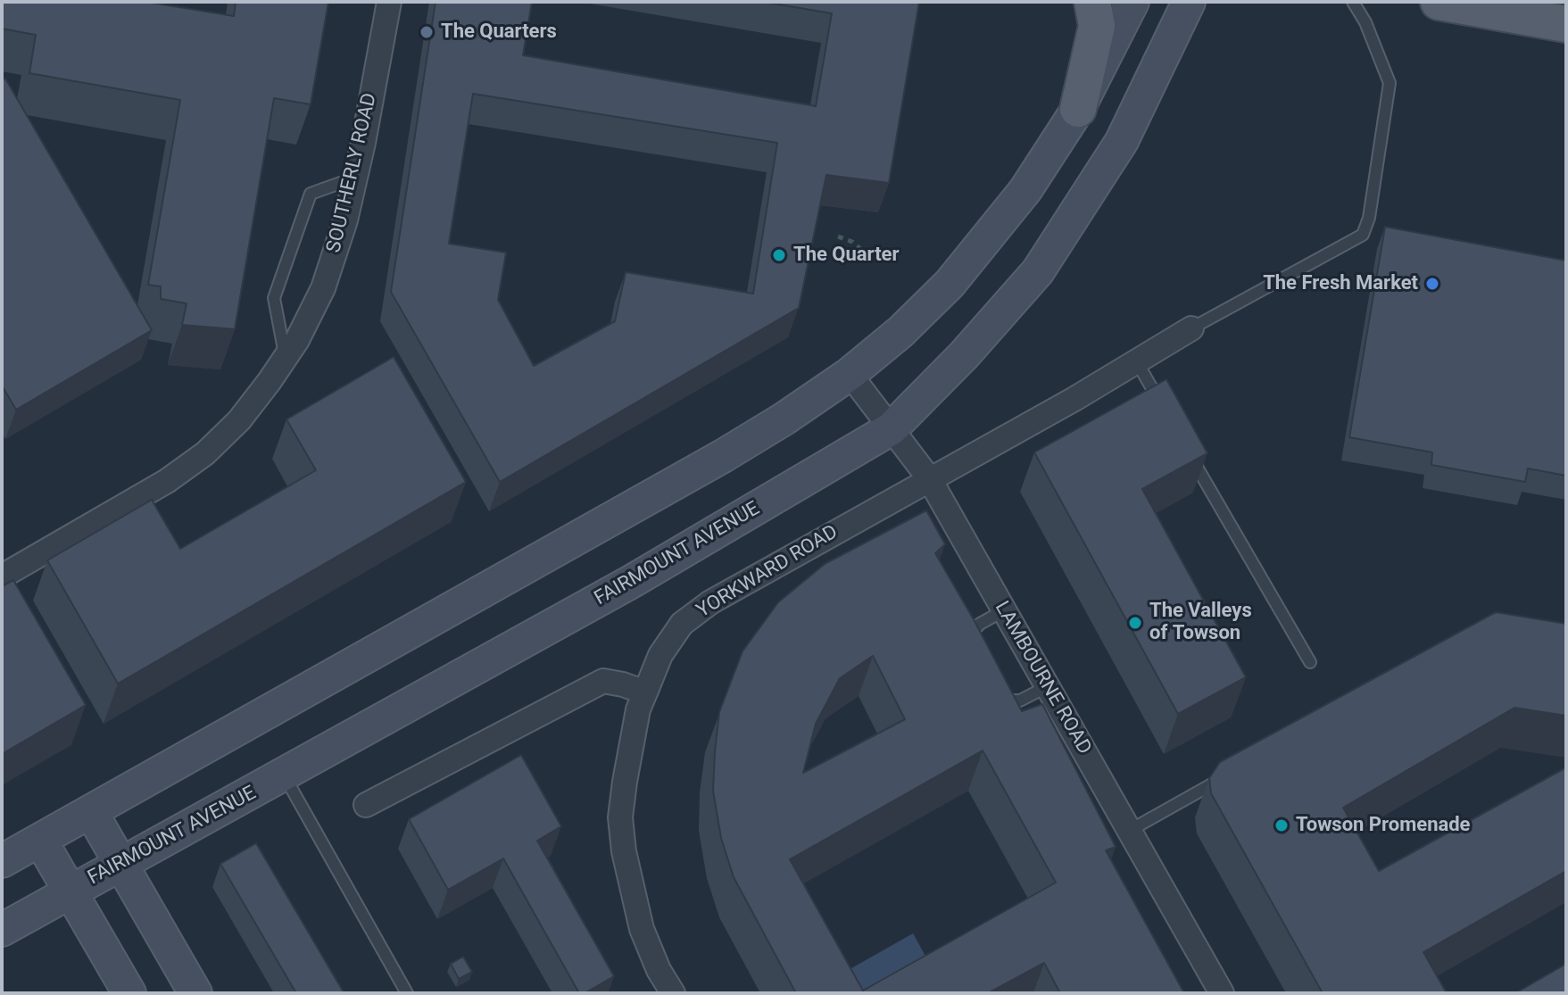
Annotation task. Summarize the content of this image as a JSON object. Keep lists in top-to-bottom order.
{
  "streets": {
    "main road": ["FAIRMOUNT AVENUE"],
    "street": ["SOUTHERLY ROAD", "YORKWARD ROAD", "LAMBOURNE ROAD"]
  },
  "crossings": [
    ["FAIRMOUNT AVENUE", "LAMBOURNE ROAD"],
    ["YORKWARD ROAD", "LAMBOURNE ROAD"]
  ],
  "places": [
    "The Quarters",
    "The Quarter",
    "The Fresh Market",
    "The Valleys of Towson",
    "Towson Promenade"
  ]
}
